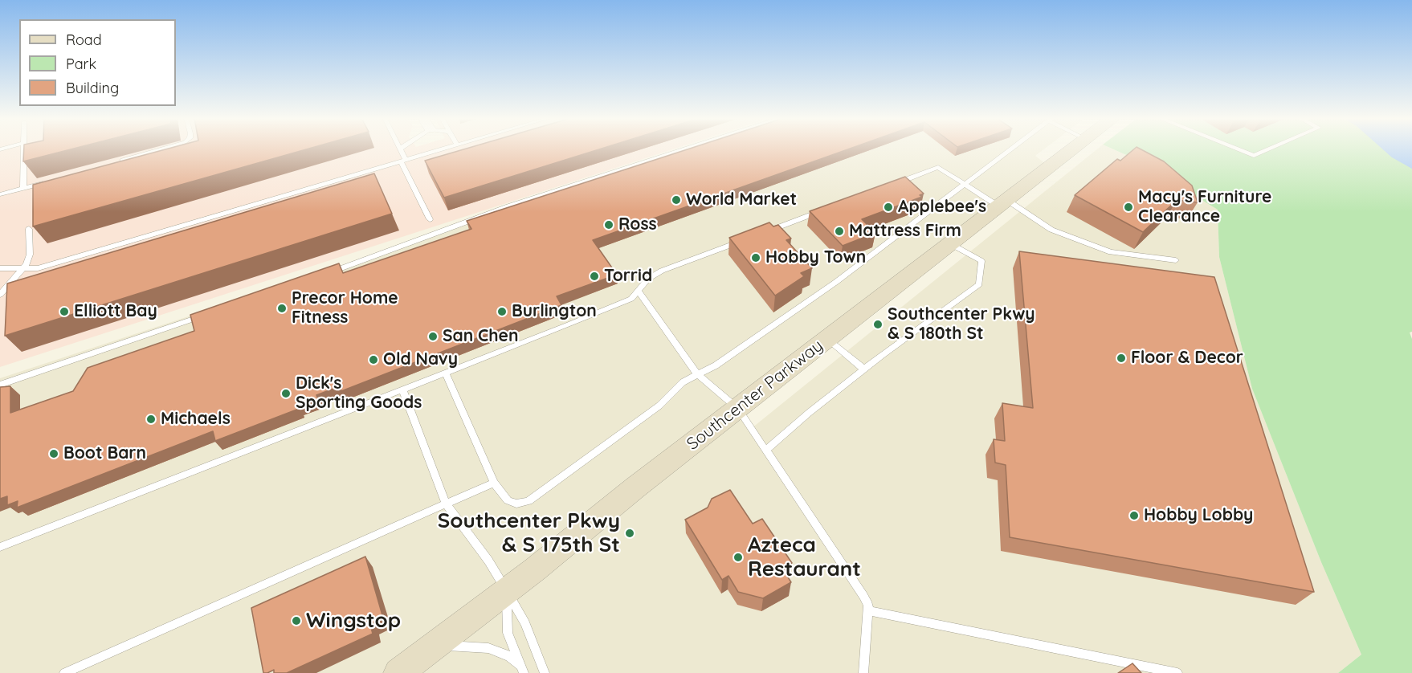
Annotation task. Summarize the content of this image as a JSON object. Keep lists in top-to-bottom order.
{
  "streets": {
    "main road": ["Southcenter Parkway"]
  },
  "places": [
    "World Market",
    "Applebee's",
    "Macy's Furniture Clearance",
    "Ross",
    "Mattress Firm",
    "Hobby Town",
    "Torrid",
    "Precor Home Fitness",
    "Elliott Bay",
    "Burlington",
    "Southcenter Pkwy & S 180th St",
    "San Chen",
    "Floor & Decor",
    "Old Navy",
    "Dick's Sporting Goods",
    "Michaels",
    "Boot Barn",
    "Hobby Lobby",
    "Southcenter Pkwy & S 175th St",
    "Azteca Restaurant",
    "Wingstop"
  ],
  "legend": ["Road", "Park", "Building"]
}
